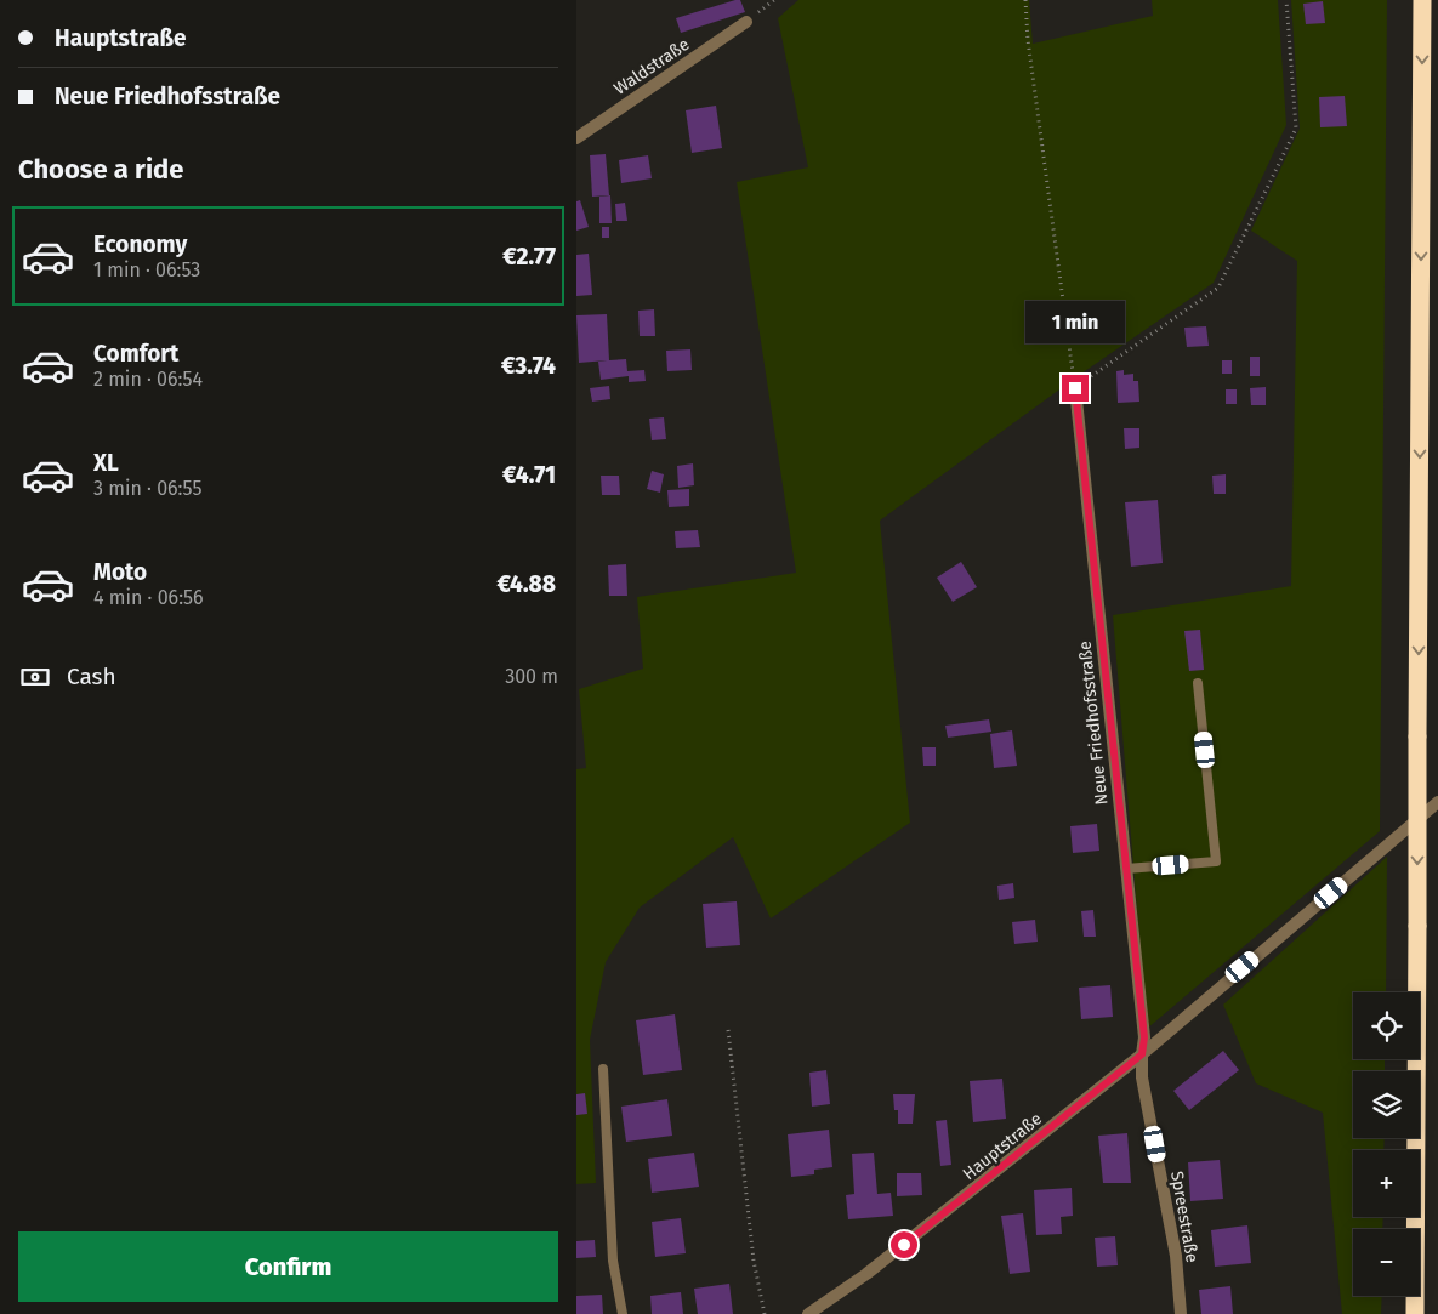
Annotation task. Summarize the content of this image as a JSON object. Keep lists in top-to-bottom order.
{
  "streets": {
    "street": [
      "Waldstraße",
      "Neue Friedhofsstraße",
      "Hauptstraße",
      "Spreestraße"
    ]
  },
  "crossings": [
    ["Neue Friedhofsstraße", "Hauptstraße"],
    ["Neue Friedhofsstraße", "Spreestraße"],
    ["Hauptstraße", "Spreestraße"]
  ],
  "page": {
    "banner": ["Hauptstraße", "Neue Friedhofsstraße"],
    "heading": "Choose a ride",
    "list": [
      {
        "name": "Economy",
        "note": "1 min · 06:53",
        "value": "€2.77"
      },
      {
        "name": "Comfort",
        "note": "2 min · 06:54",
        "value": "€3.74"
      },
      {
        "name": "XL",
        "note": "3 min · 06:55",
        "value": "€4.71"
      },
      {
        "name": "Moto",
        "note": "4 min · 06:56",
        "value": "€4.88"
      }
    ],
    "bubble": "1 min",
    "pay": ["Cash", "300 m"],
    "map_buttons": ["+", "−"],
    "buttons": "Confirm"
  }
}
